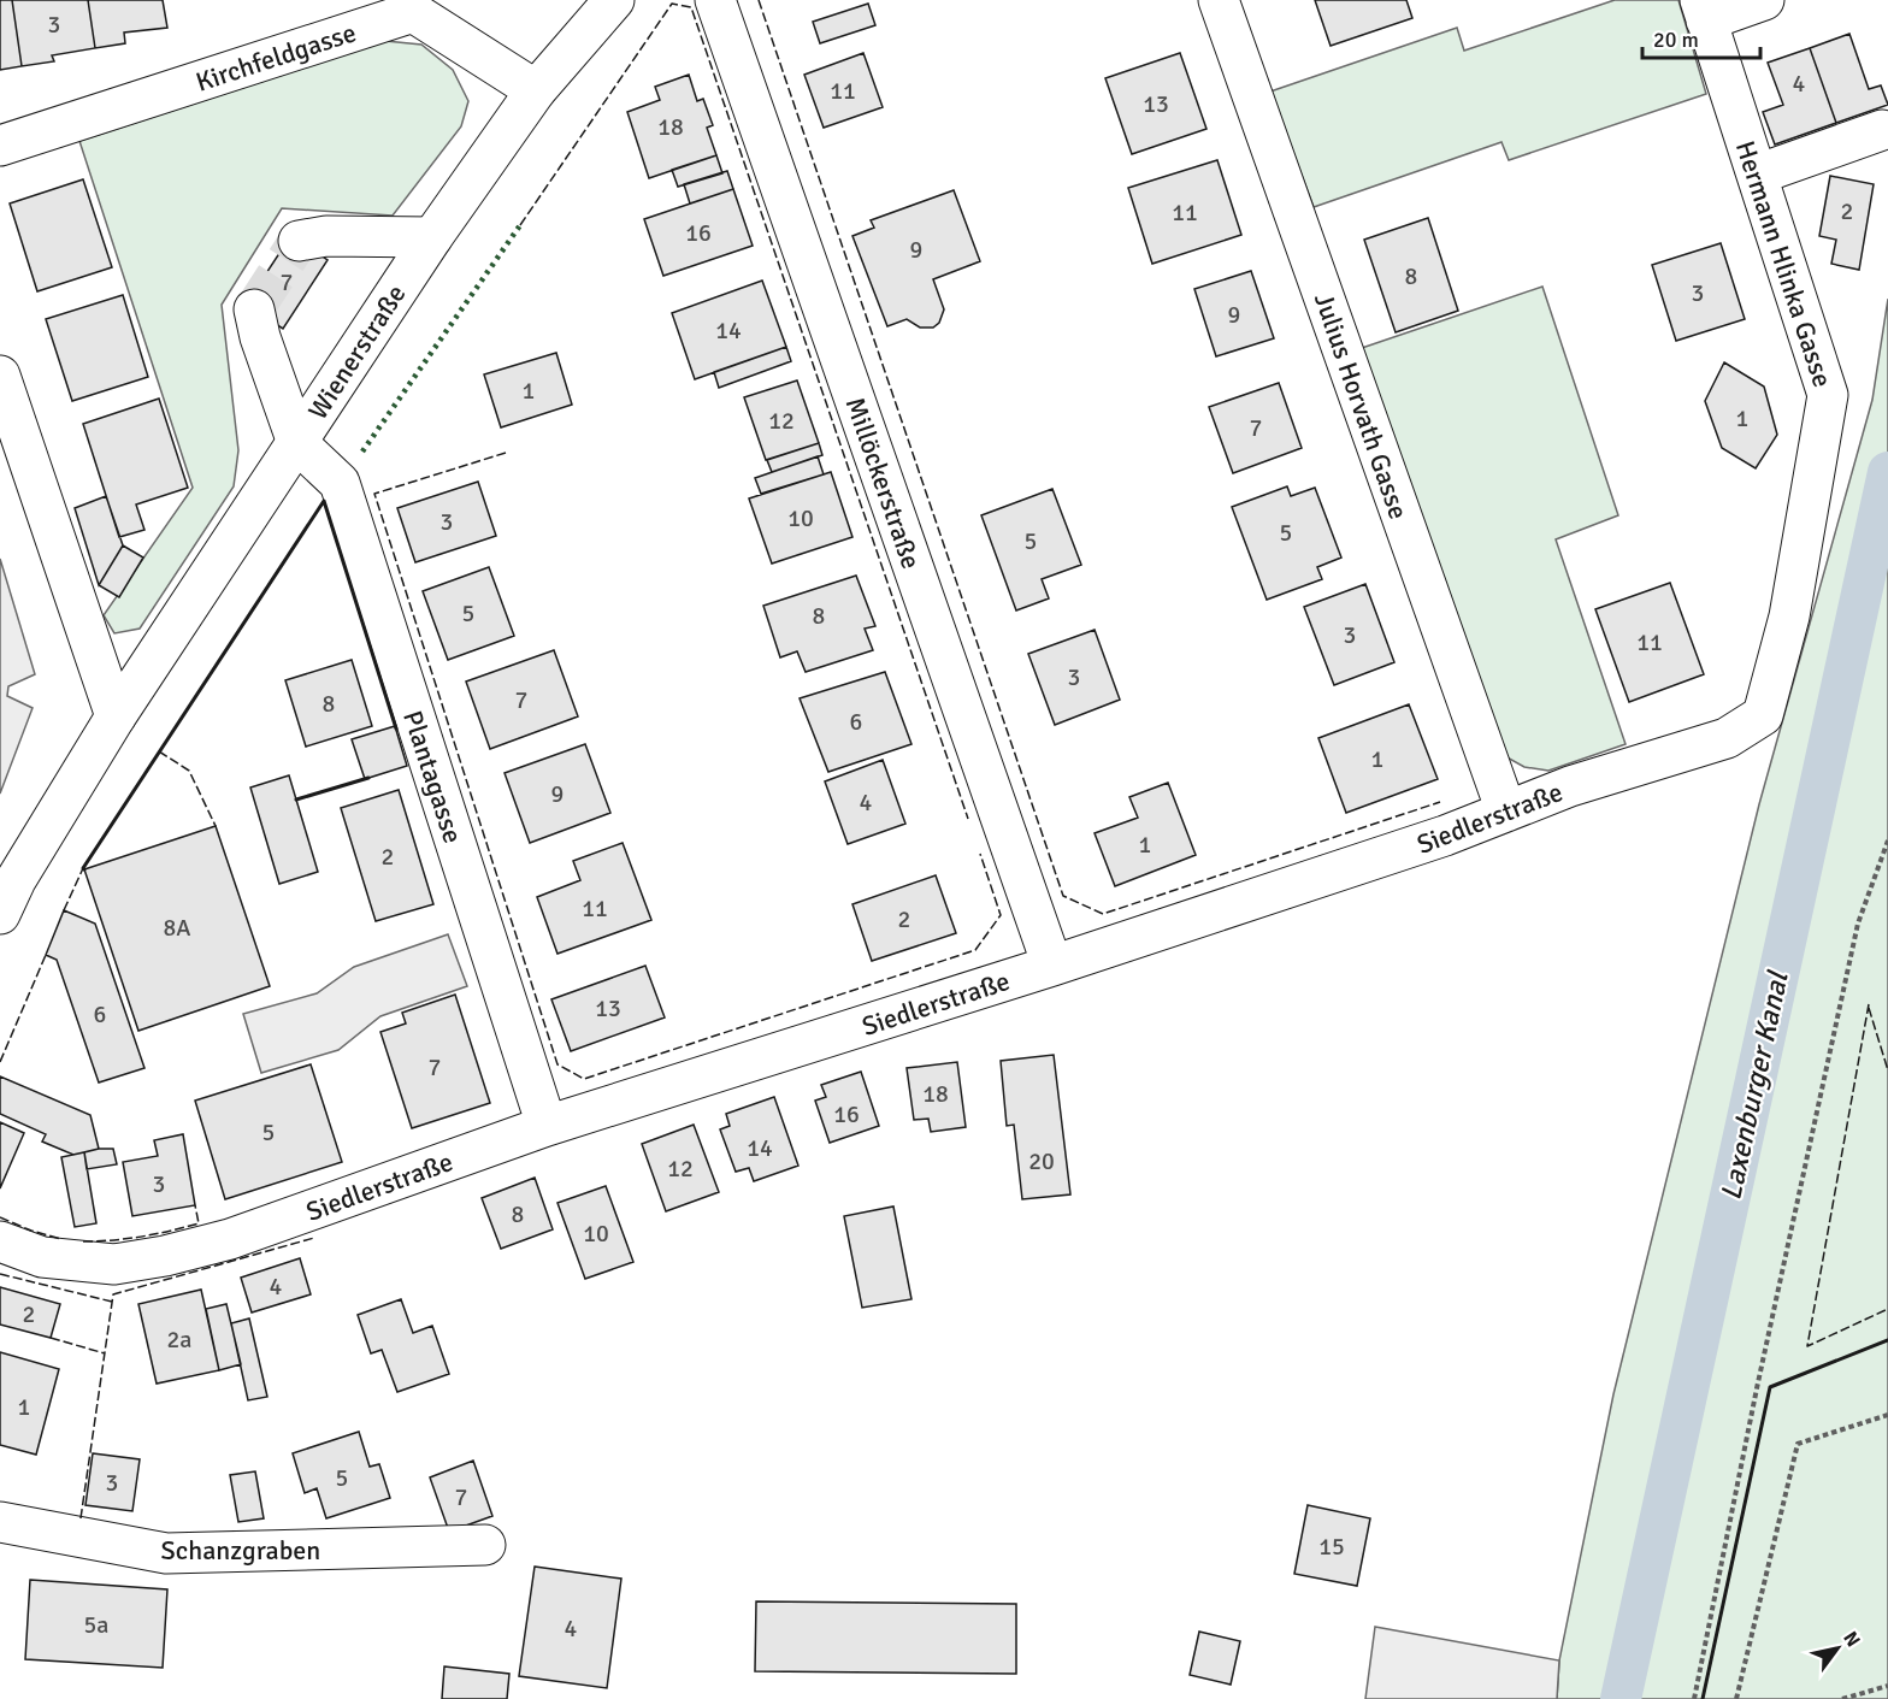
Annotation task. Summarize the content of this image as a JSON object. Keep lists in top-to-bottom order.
{
  "streets": {
    "street": [
      "Kirchfeldgasse",
      "Hermann Hlinka Gasse",
      "Wienerstraße",
      "Julius Horvath Gasse",
      "Millöckerstraße",
      "Plantagasse",
      "Siedlerstraße",
      "Schanzgraben"
    ]
  },
  "crossings": [
    ["Kirchfeldgasse", "Wienerstraße"],
    ["Hermann Hlinka Gasse", "Siedlerstraße"],
    ["Wienerstraße", "Plantagasse"],
    ["Julius Horvath Gasse", "Siedlerstraße"],
    ["Millöckerstraße", "Siedlerstraße"],
    ["Plantagasse", "Siedlerstraße"]
  ],
  "water": ["Laxenburger Kanal"],
  "house_numbers": [
    "3",
    "4",
    "11",
    "13",
    "18",
    "2",
    "11",
    "16",
    "9",
    "8",
    "7",
    "3",
    "9",
    "14",
    "1",
    "1",
    "12",
    "7",
    "10",
    "3",
    "5",
    "5",
    "5",
    "8",
    "3",
    "11",
    "3",
    "7",
    "8",
    "6",
    "1",
    "9",
    "4",
    "1",
    "2",
    "11",
    "2",
    "8A",
    "13",
    "6",
    "7",
    "18",
    "16",
    "5",
    "14",
    "20",
    "12",
    "3",
    "8",
    "10",
    "4",
    "2",
    "2a",
    "1",
    "5",
    "3",
    "7",
    "15",
    "5a",
    "4"
  ],
  "scale_bar": "20 m",
  "north": "top right"
}
